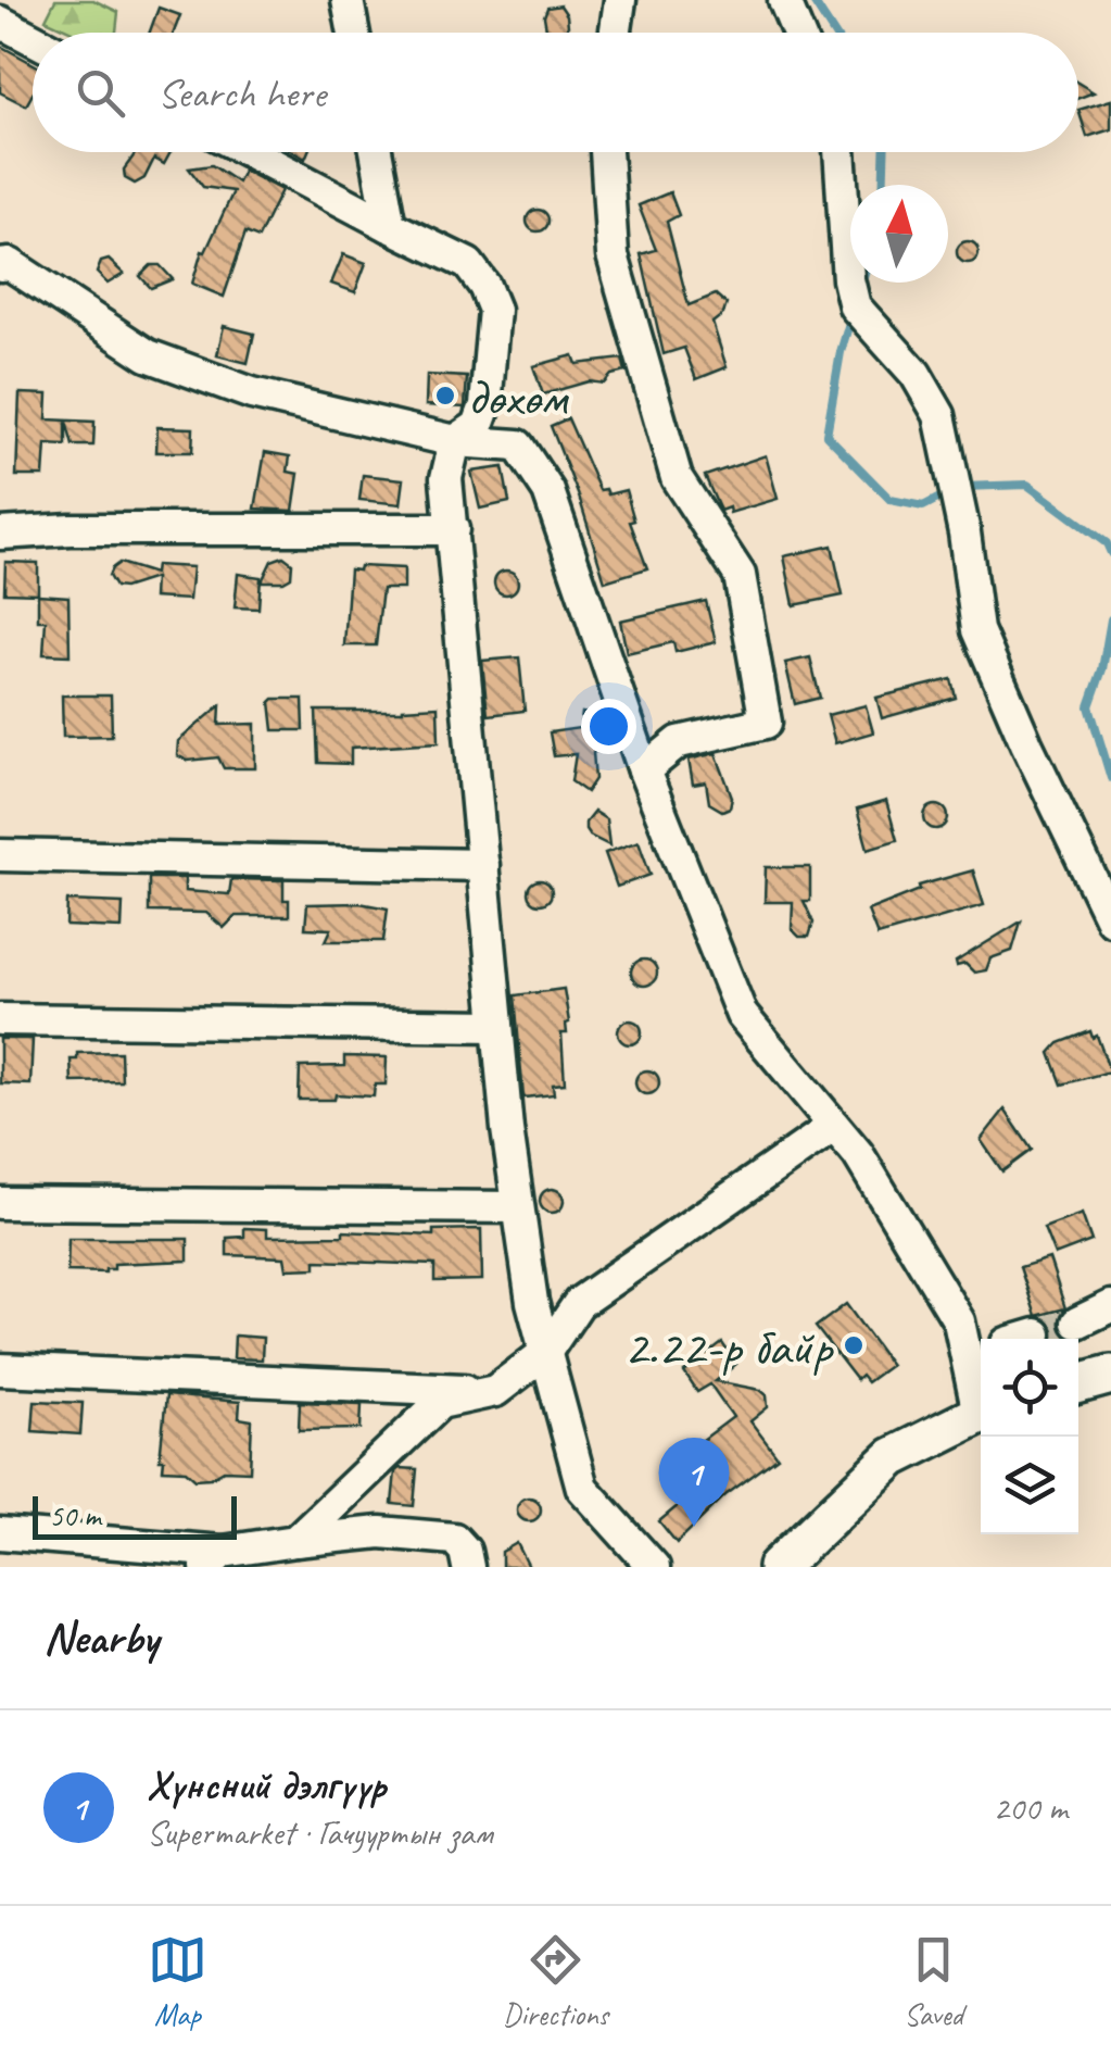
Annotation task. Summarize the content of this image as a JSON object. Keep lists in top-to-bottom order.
{
  "places": ["дөхөм", "2.22-р байр"],
  "scale_bar": "50 m",
  "north": "top",
  "page": {
    "search": "Search here",
    "pins": "1",
    "scale": "50 m",
    "heading": "Nearby",
    "list": [
      {
        "mark": "1",
        "name": "Хүнсний дэлгүүр",
        "note": "Supermarket · Гачууртын зам",
        "value": "200 m"
      }
    ],
    "nav": ["Map", "Directions", "Saved"]
  }
}
